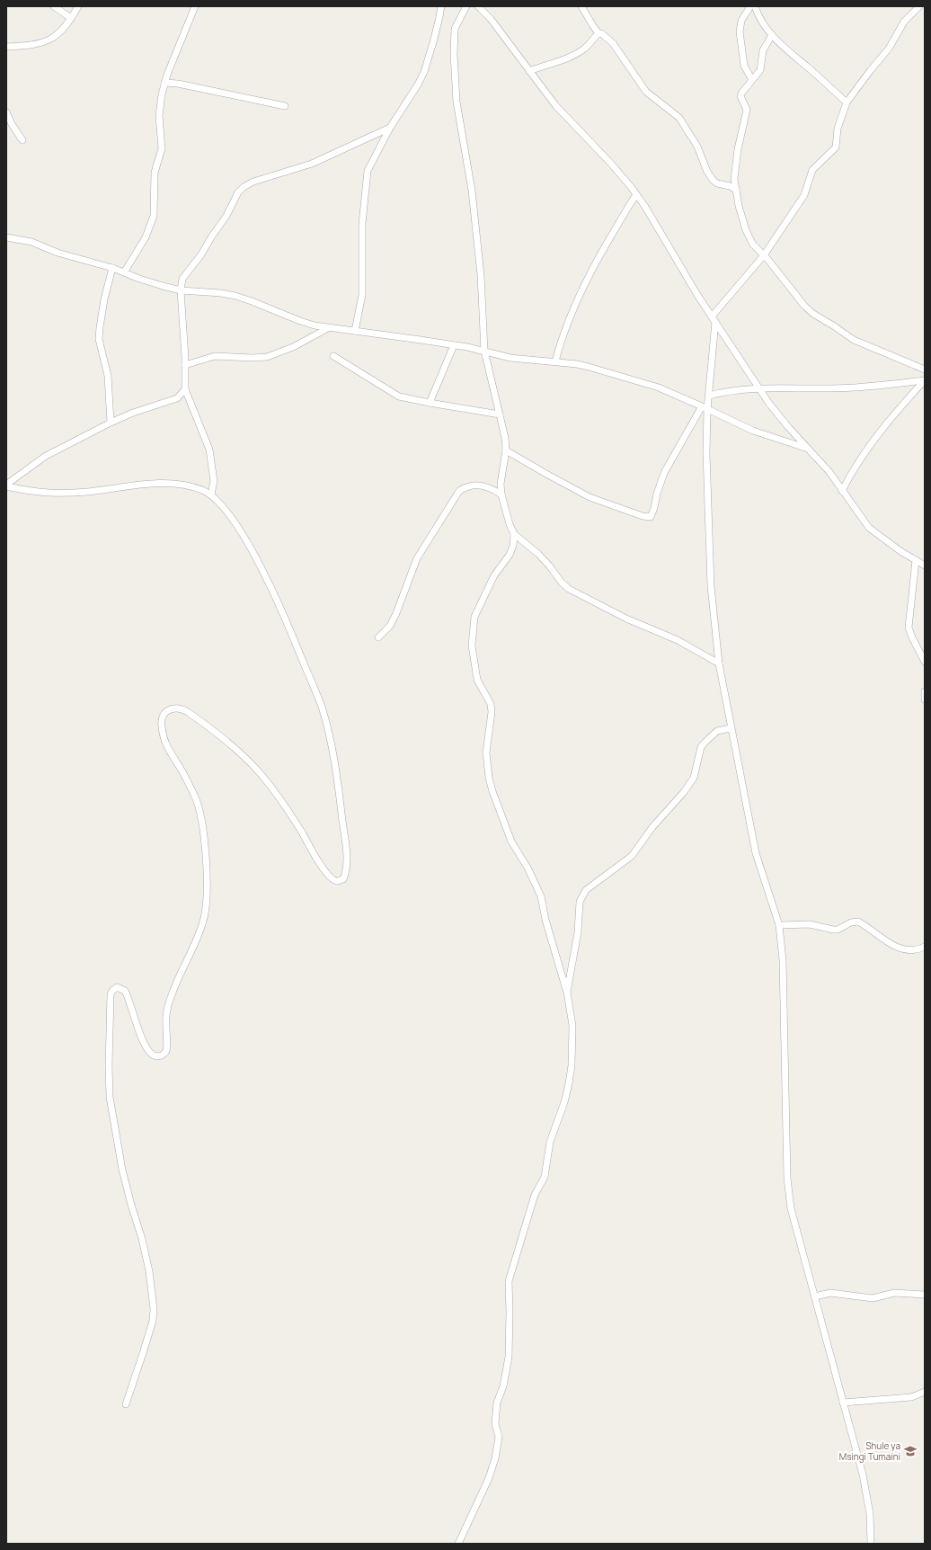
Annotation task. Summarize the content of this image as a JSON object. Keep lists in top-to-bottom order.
{
  "places": {
    "school or university": ["Shule ya Msingi Tumaini"]
  }
}
